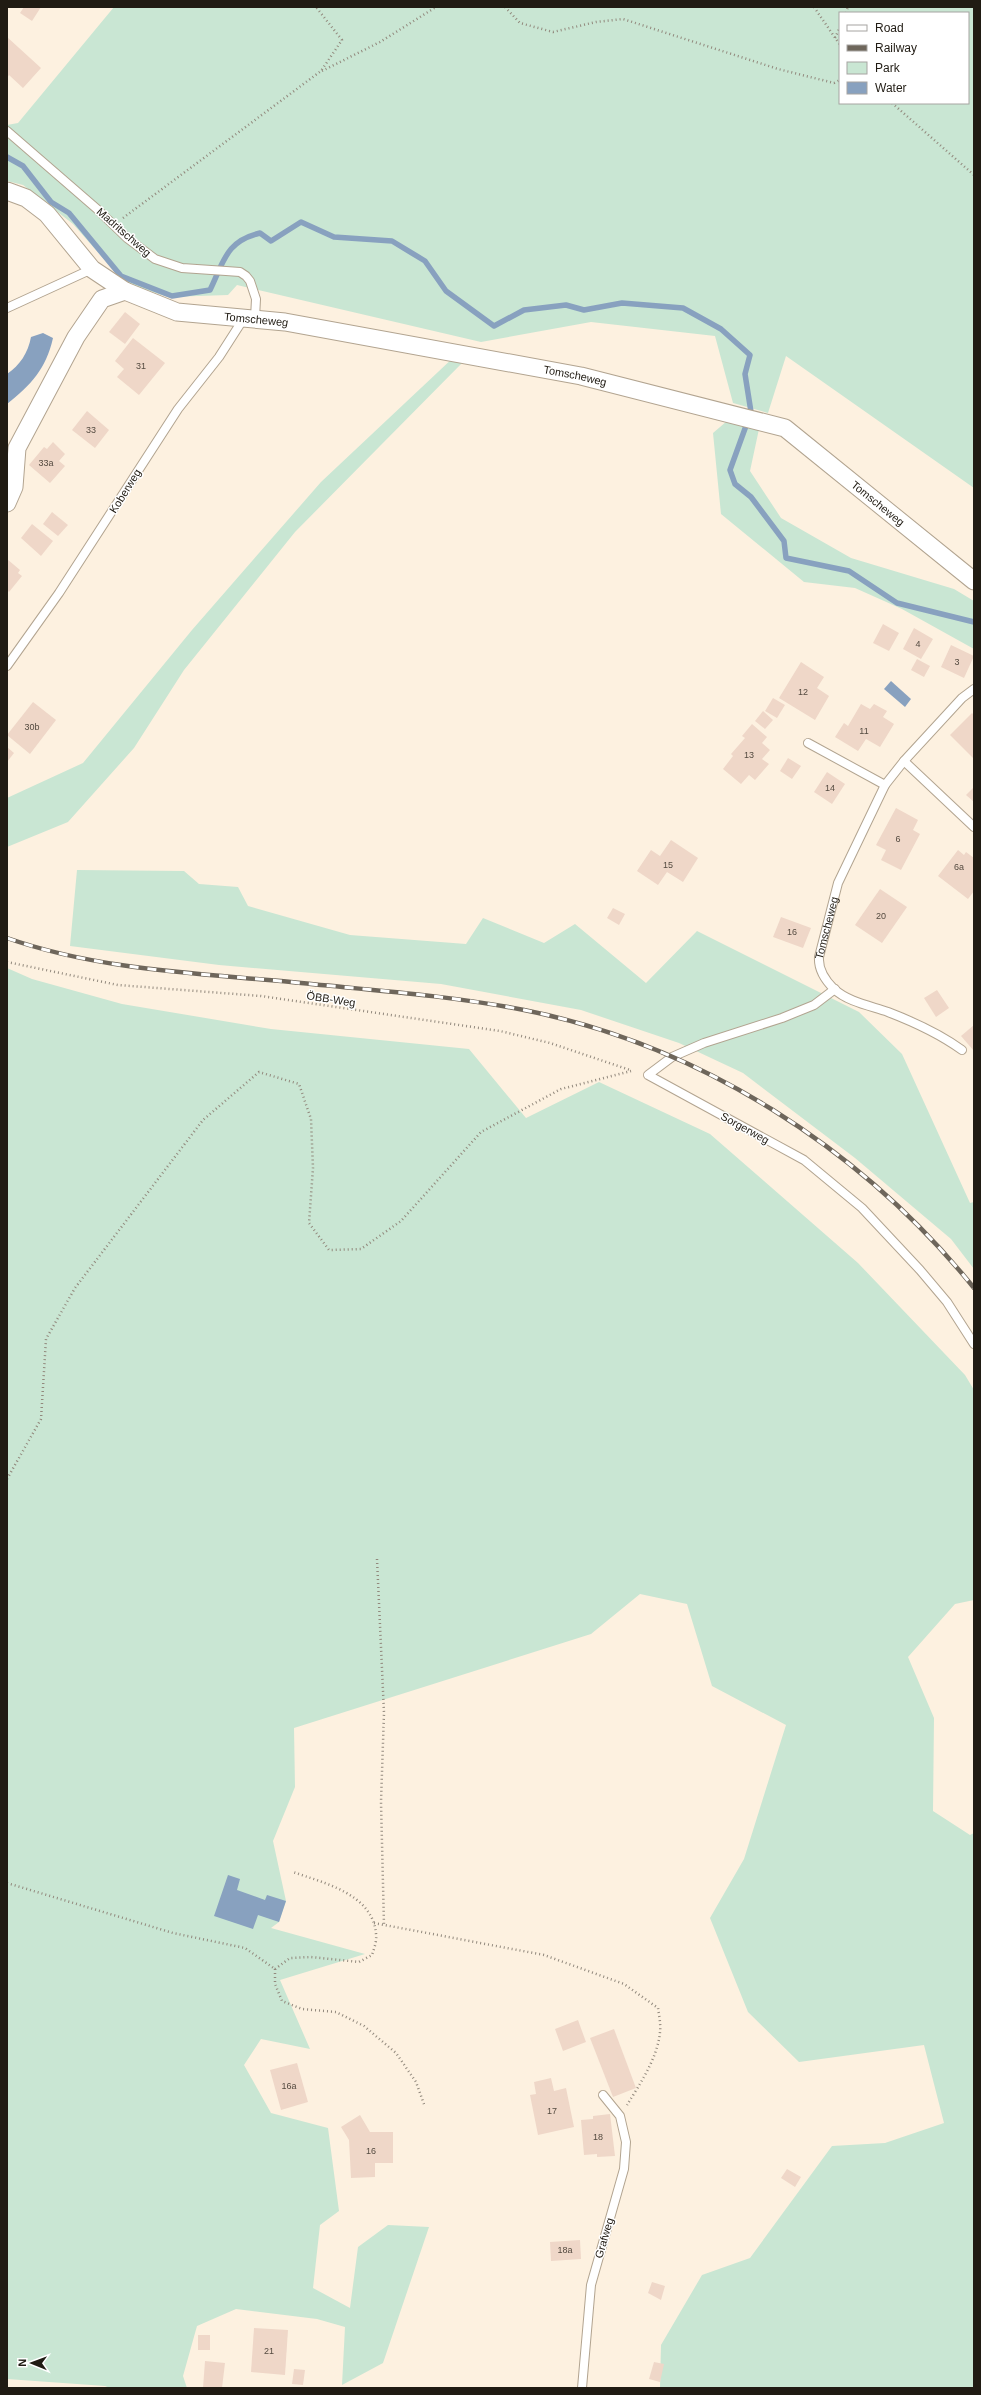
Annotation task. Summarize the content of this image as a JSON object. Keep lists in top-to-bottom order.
{
  "streets": {
    "street": ["Tomscheweg"],
    "lane": [
      "Madritschweg",
      "Koberweg",
      "Sorgerweg",
      "Grafweg"
    ],
    "path": ["ÖBB-Weg"]
  },
  "crossings": [
    ["Madritschweg", "Tomscheweg"],
    ["Madritschweg", "Koberweg"],
    ["Tomscheweg", "Koberweg"],
    ["ÖBB-Weg", "Sorgerweg"]
  ],
  "house_numbers": [
    "31",
    "33",
    "33a",
    "4",
    "3",
    "12",
    "30b",
    "11",
    "13",
    "14",
    "6",
    "15",
    "6a",
    "20",
    "16",
    "16a",
    "17",
    "18",
    "16",
    "18a",
    "21"
  ],
  "legend": [
    "Road",
    "Railway",
    "Park",
    "Water"
  ],
  "north": "left"
}
